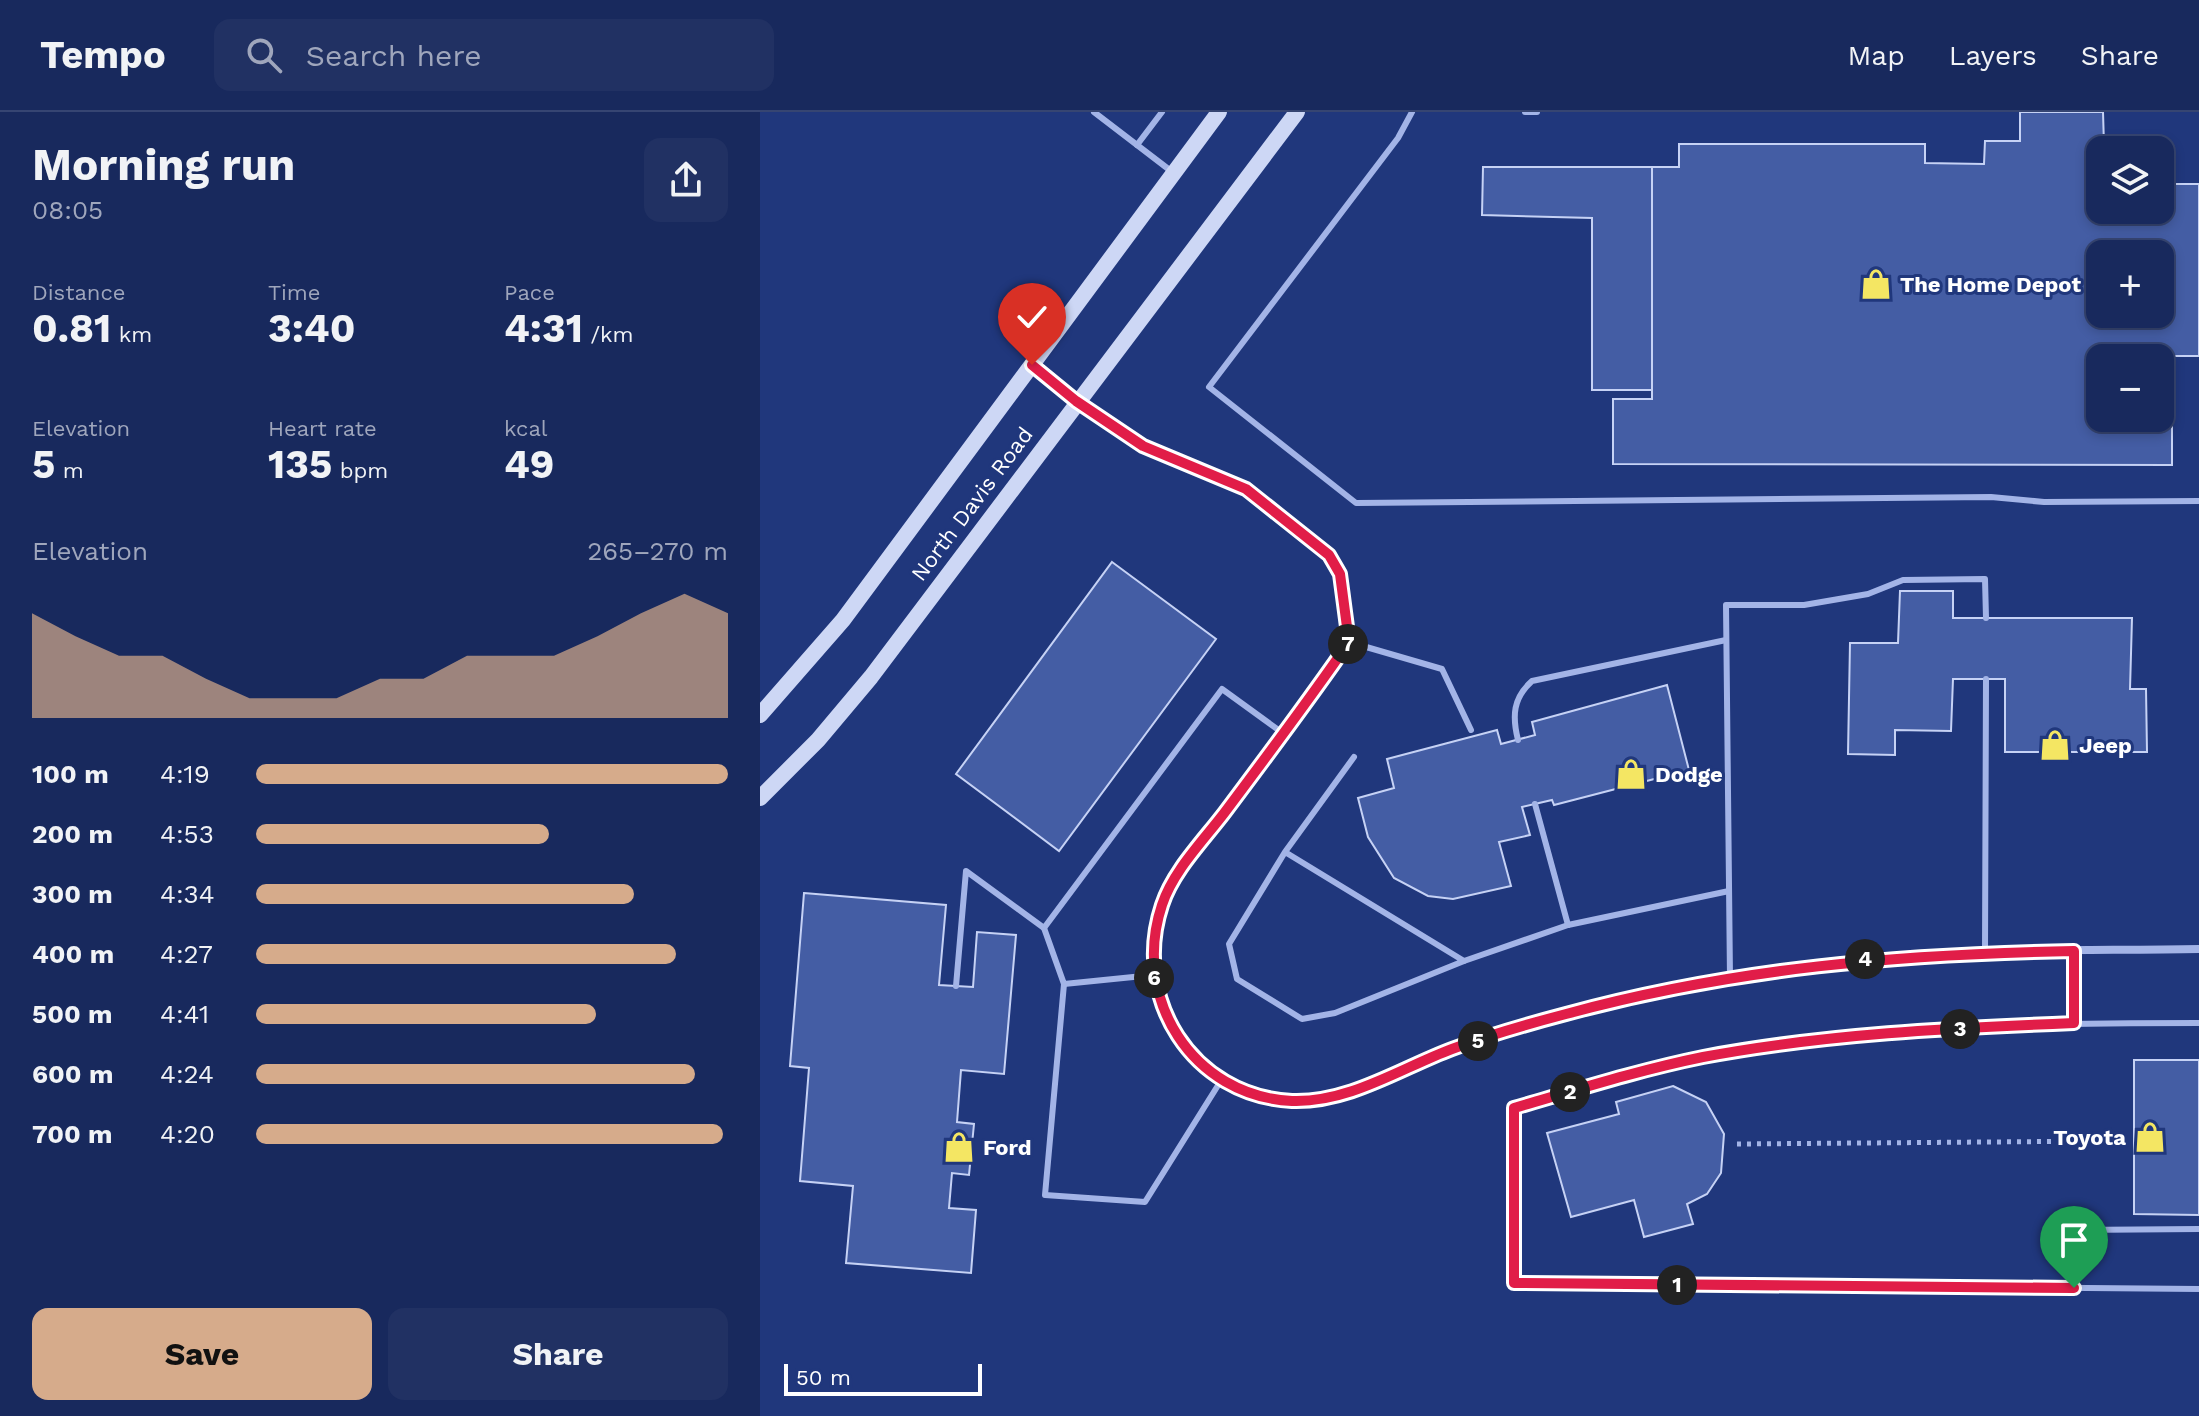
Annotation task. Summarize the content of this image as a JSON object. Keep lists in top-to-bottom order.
{
  "streets": {
    "main road": ["North Davis Road"]
  },
  "places": {
    "shop": [
      "The Home Depot",
      "Jeep",
      "Dodge",
      "Toyota",
      "Ford"
    ]
  },
  "scale_bar": "50 m",
  "page": {
    "header": "Tempo",
    "search": "Search here",
    "nav": ["Map", "Layers", "Share"],
    "heading": ["Morning run", "08:05"],
    "map_buttons": ["+", "−"],
    "stats": [
      ["Distance", "0.81 km"],
      ["Time", "3:40"],
      ["Pace", "4:31 /km"],
      ["Elevation", "5 m"],
      ["Heart rate", "135 bpm"],
      ["kcal", "49"]
    ],
    "chart": ["Elevation", "265–270 m"],
    "pins": [
      "7",
      "4",
      "6",
      "3",
      "5",
      "2",
      "1"
    ],
    "list": [
      {
        "name": "100 m",
        "note": "4:19"
      },
      {
        "name": "200 m",
        "note": "4:53"
      },
      {
        "name": "300 m",
        "note": "4:34"
      },
      {
        "name": "400 m",
        "note": "4:27"
      },
      {
        "name": "500 m",
        "note": "4:41"
      },
      {
        "name": "600 m",
        "note": "4:24"
      },
      {
        "name": "700 m",
        "note": "4:20"
      }
    ],
    "buttons": ["Save", "Share"],
    "scale": "50 m"
  }
}
